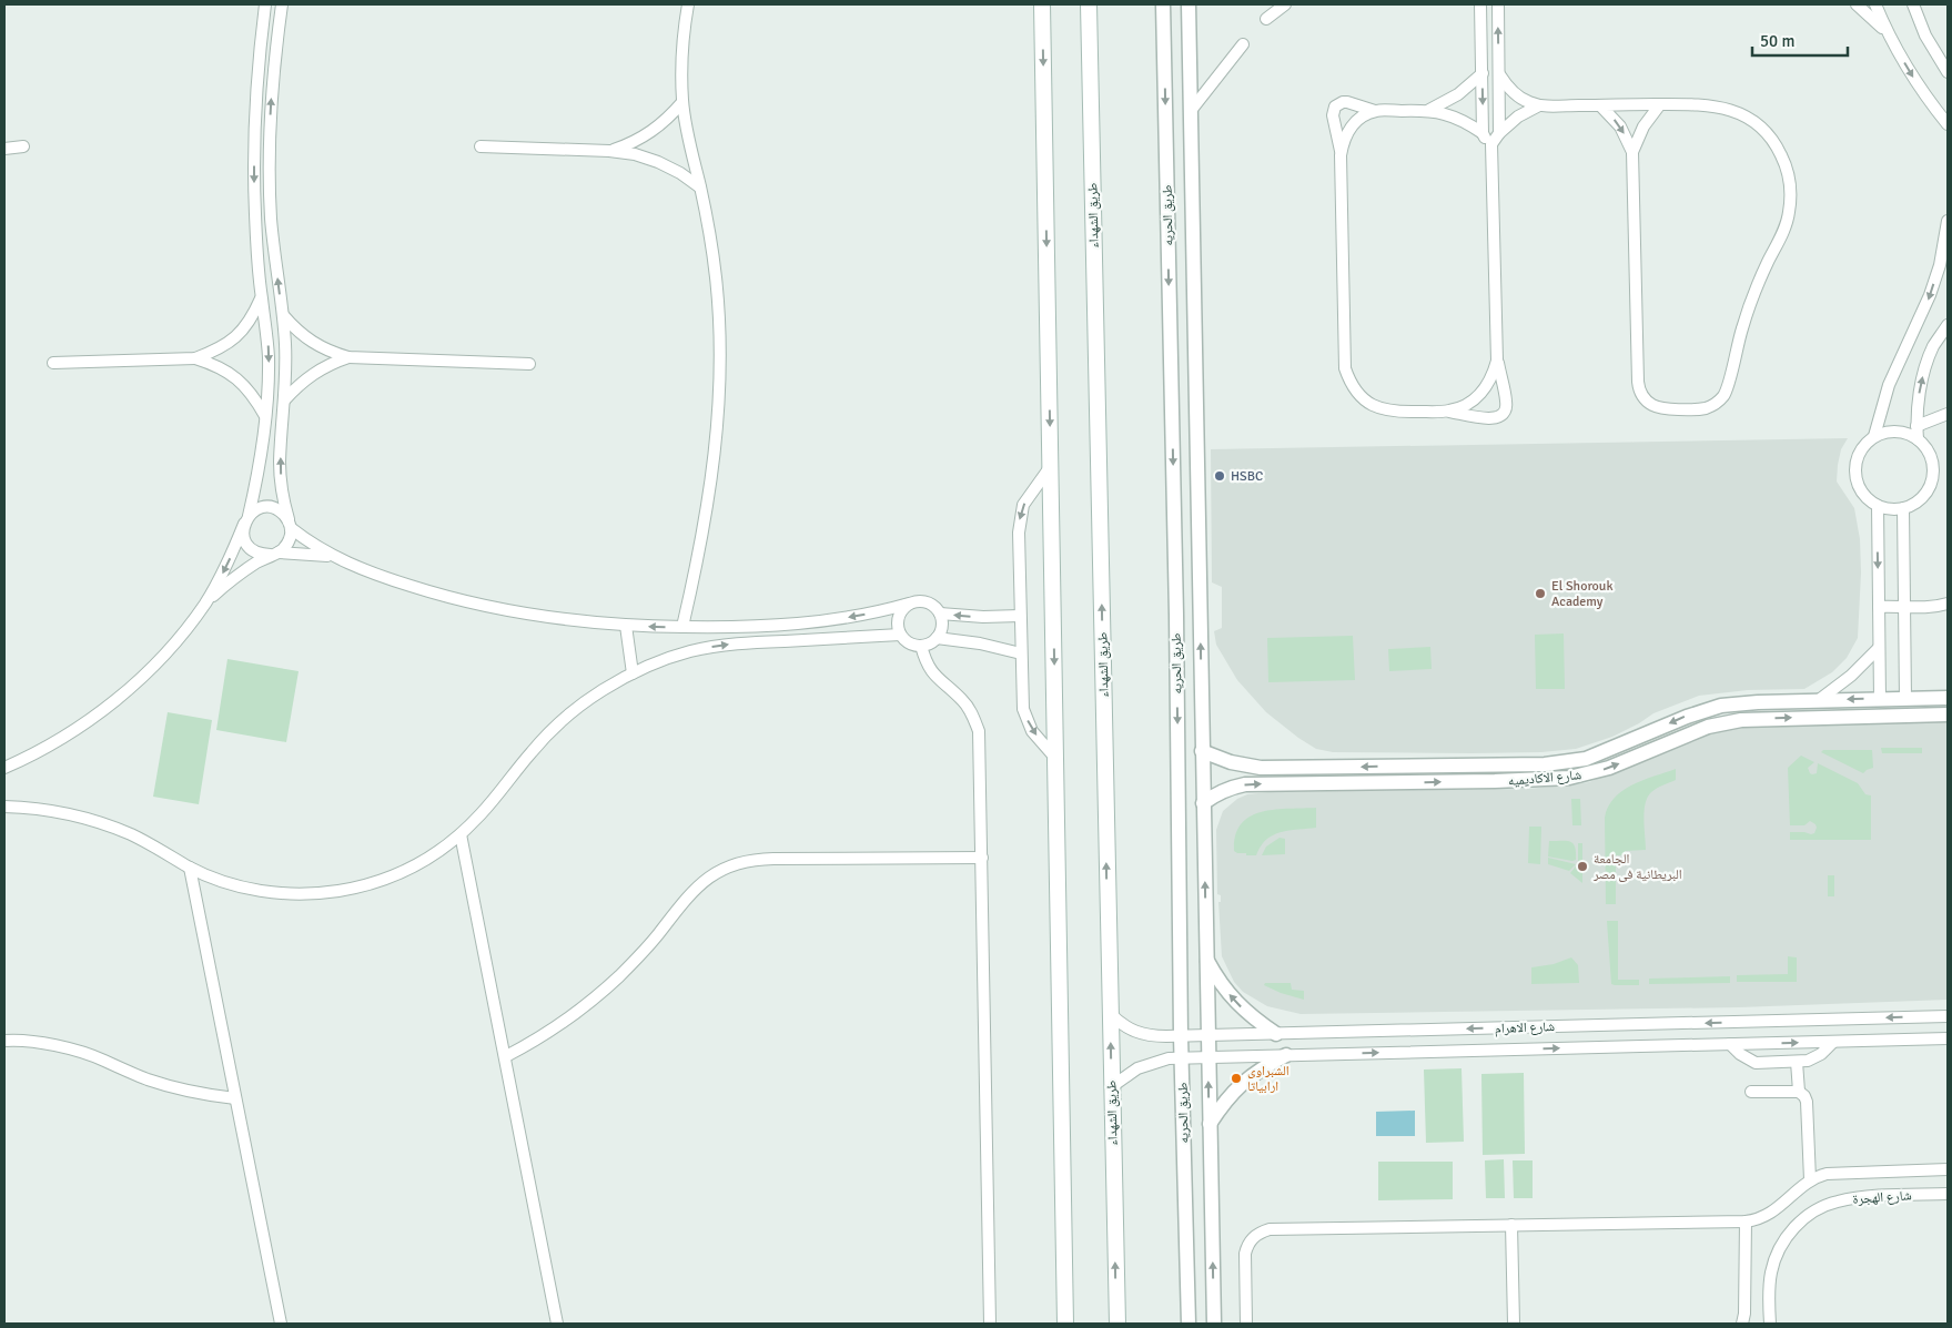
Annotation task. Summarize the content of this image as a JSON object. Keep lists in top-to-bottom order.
{
  "streets": {
    "main road": ["طريق الشهداء"],
    "street": [
      "طريق الحريه",
      "شارع الاكاديميه",
      "شارع الاهرام",
      "شارع الهجرة"
    ]
  },
  "crossings": [
    ["طريق الشهداء", "شارع الاهرام"],
    ["طريق الحريه", "شارع الاكاديميه"],
    ["طريق الحريه", "شارع الاهرام"]
  ],
  "places": [
    "HSBC",
    "El Shorouk Academy",
    "الجامعة البريطانية فى مصر",
    "الشبراوى ارابياتا"
  ],
  "scale_bar": "50 m"
}
